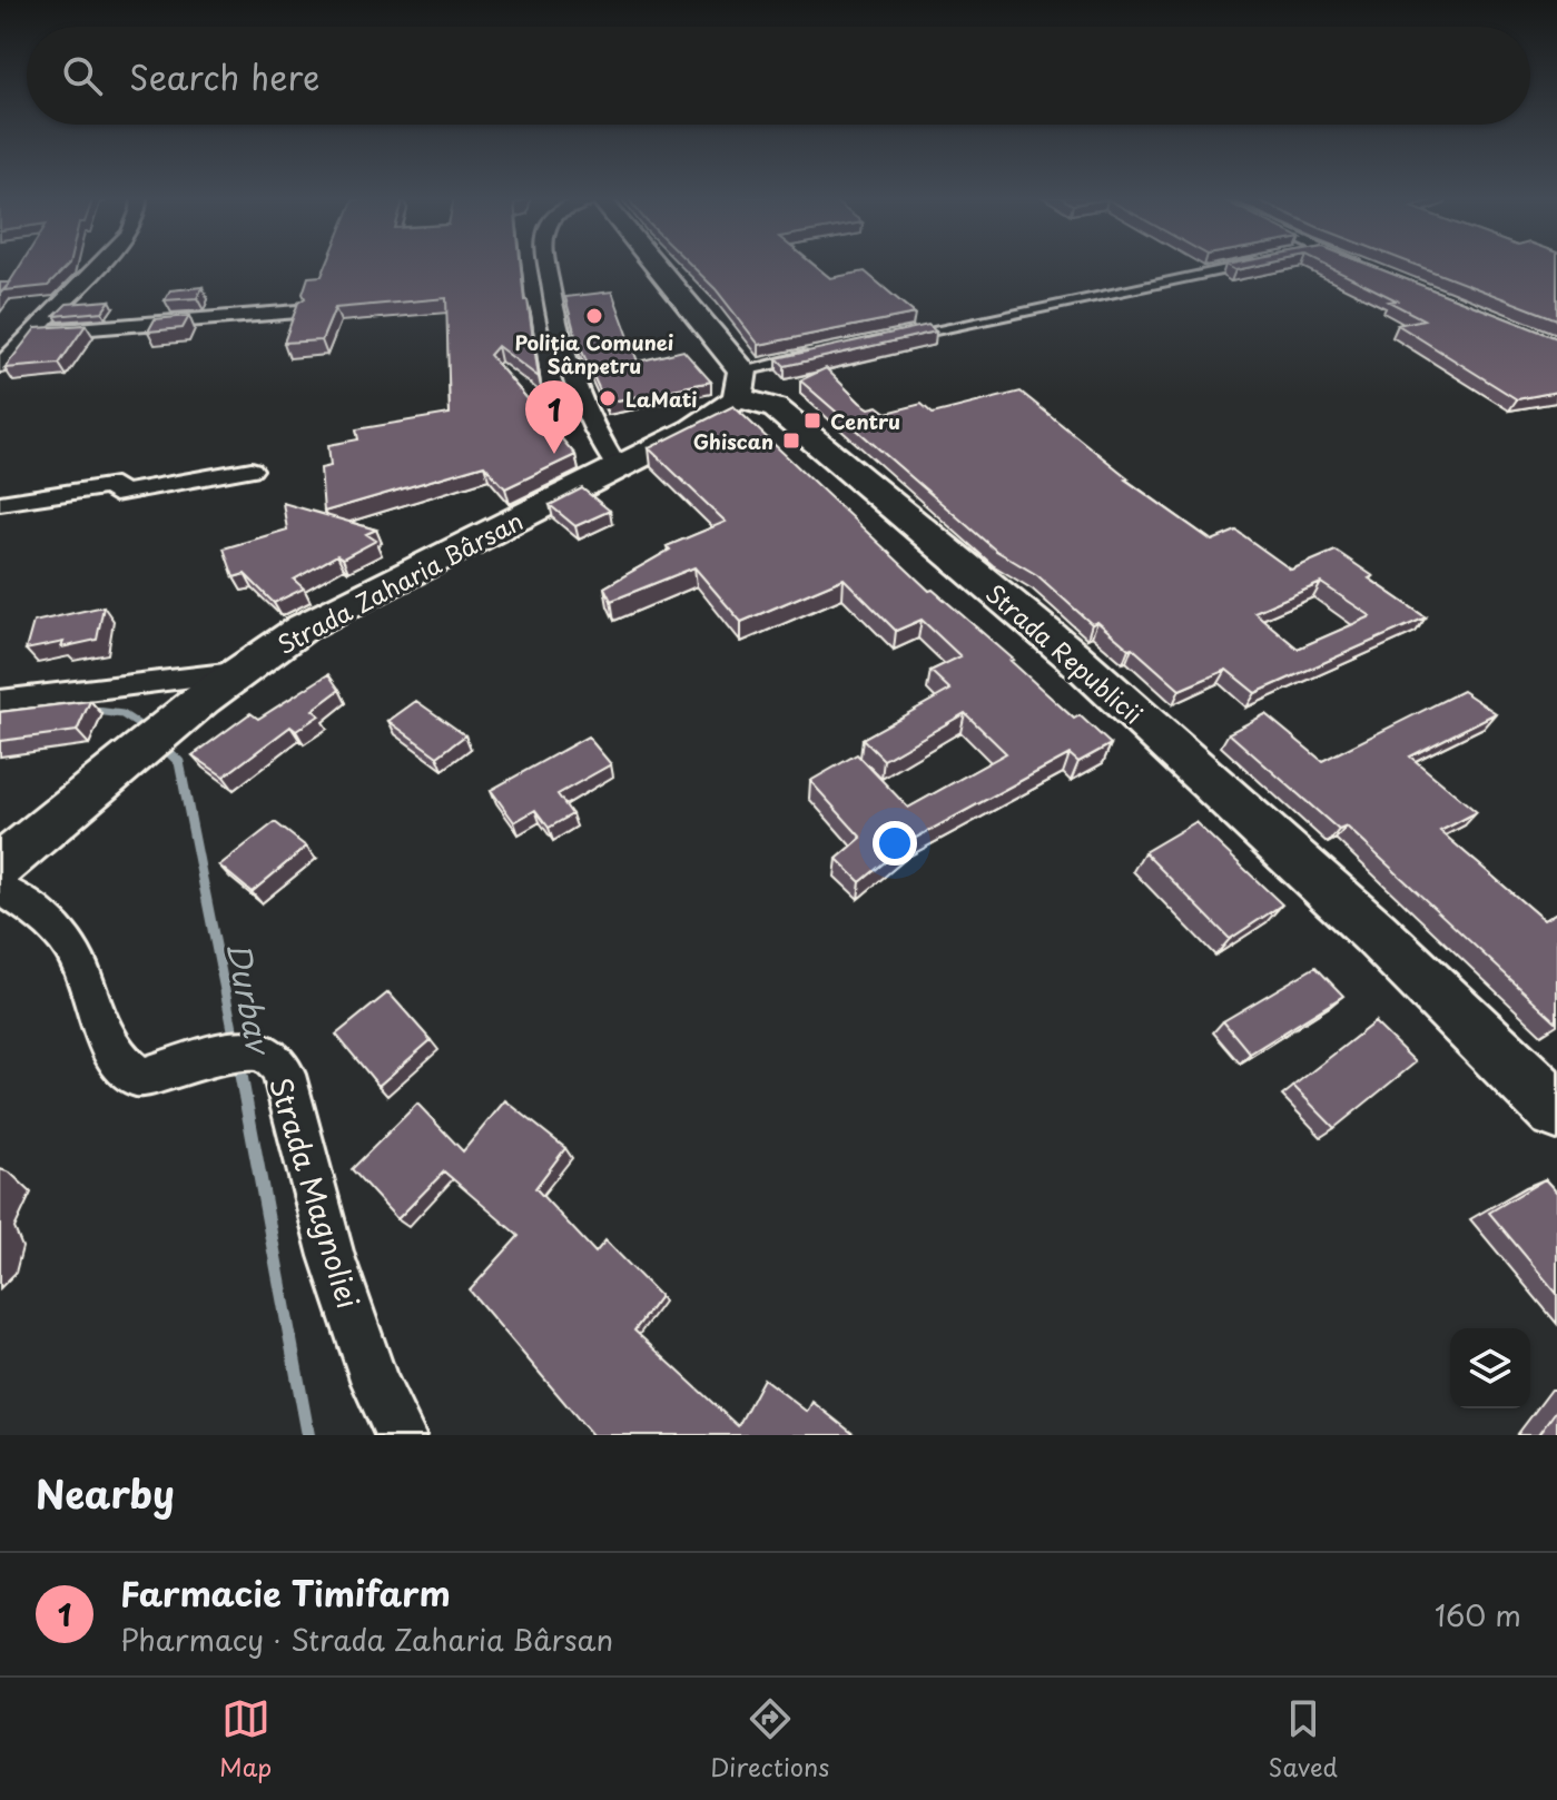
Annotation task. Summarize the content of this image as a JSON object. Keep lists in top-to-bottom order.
{
  "streets": {
    "main road": ["Strada Zaharia Bârsan", "Strada Republicii"],
    "street": ["Strada Magnoliei"]
  },
  "crossings": [
    ["Strada Zaharia Bârsan", "Strada Republicii"]
  ],
  "water": ["Durbav"],
  "places": {
    "other": ["Poliția Comunei Sânpetru", "LaMati"],
    "transit": ["Centru", "Ghiscan"]
  },
  "page": {
    "search": "Search here",
    "pins": "1",
    "heading": "Nearby",
    "list": [
      {
        "mark": "1",
        "name": "Farmacie Timifarm",
        "note": "Pharmacy · Strada Zaharia Bârsan",
        "value": "160 m"
      }
    ],
    "nav": ["Map", "Directions", "Saved"]
  }
}
